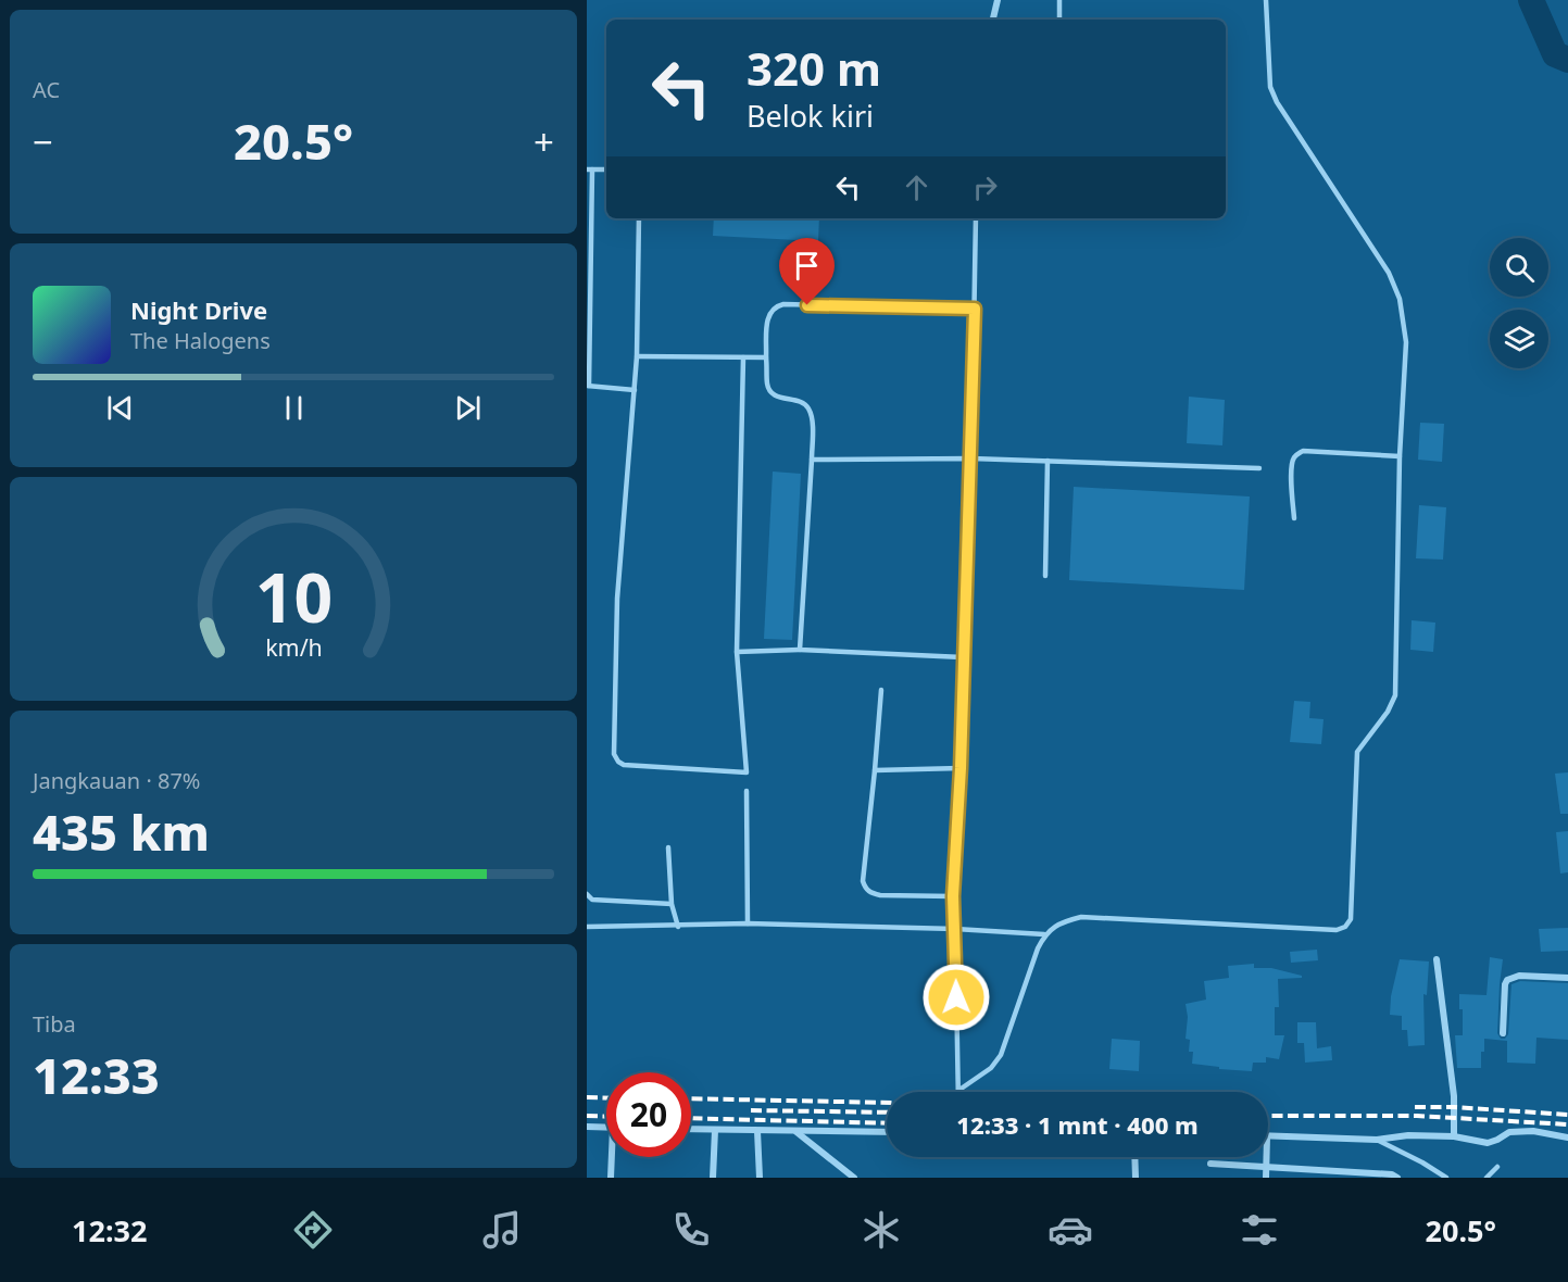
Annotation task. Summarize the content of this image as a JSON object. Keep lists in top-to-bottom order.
{
  "page": {
    "tile": [
      "AC",
      ["Jangkauan · 87%", "435 km"],
      ["Tiba", "12:33"]
    ],
    "turn": ["320 m", "Belok kiri"],
    "heat": ["−", "20.5°", "+"],
    "song": ["Night Drive", "The Halogens"],
    "limit": "20",
    "trip": "12:33 · 1 mnt · 400 m",
    "tabs": ["12:32", "20.5°"],
    "gauge": ["10", "km/h"]
  }
}
